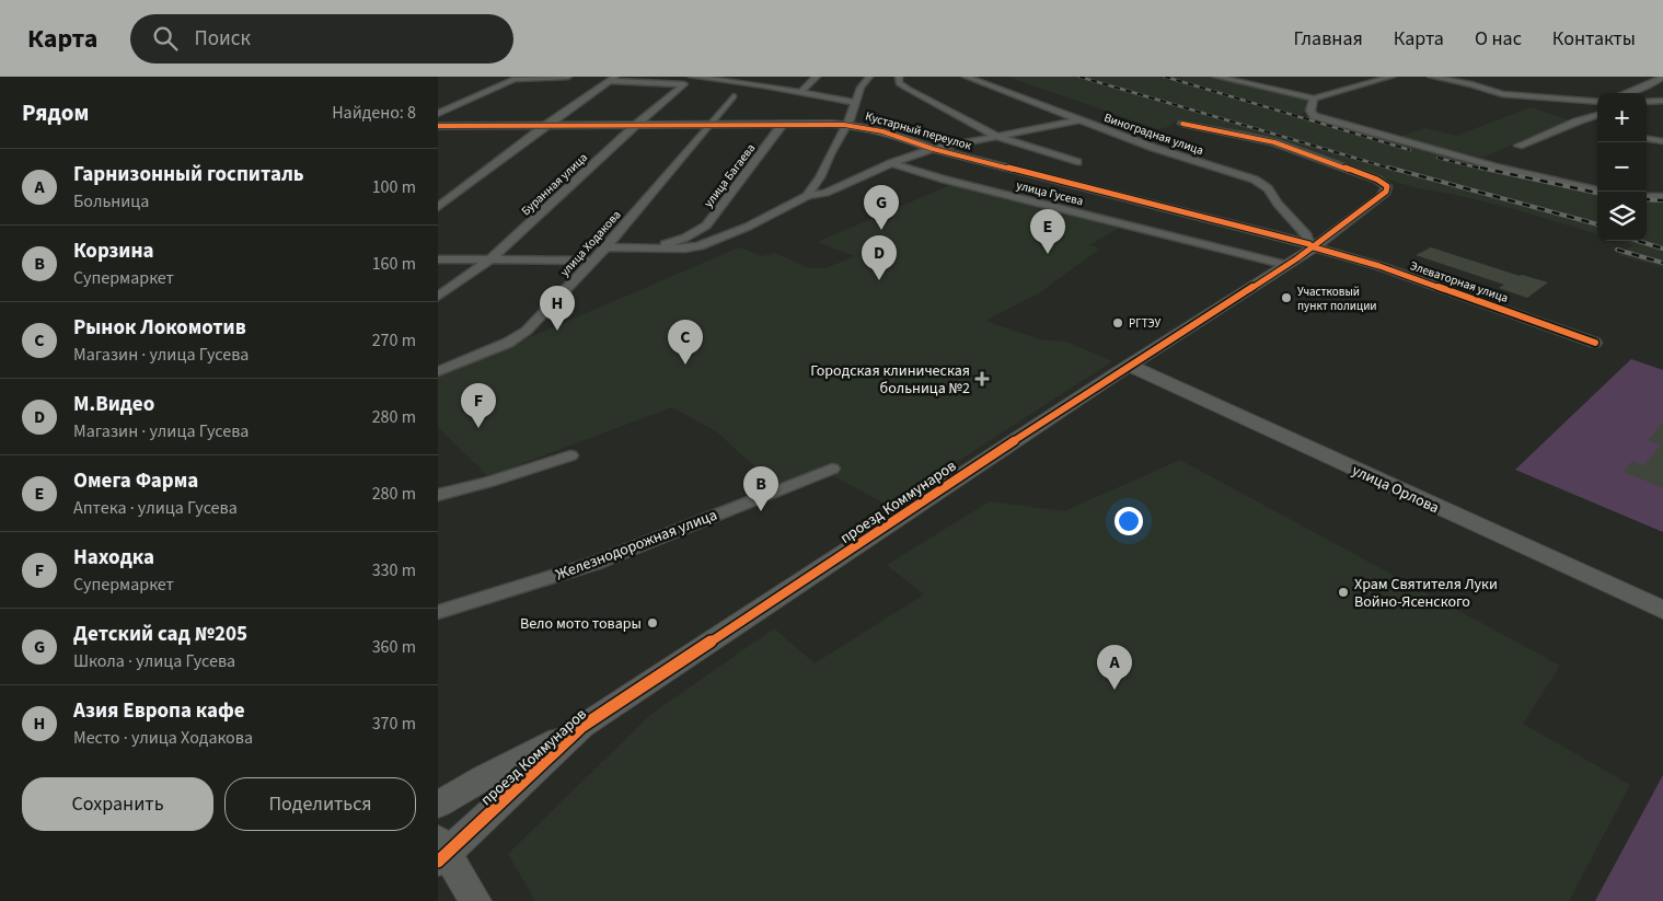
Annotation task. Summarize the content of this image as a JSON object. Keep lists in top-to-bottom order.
{
  "streets": {
    "street": [
      "Кустарный переулок",
      "Виноградная улица",
      "улица Багаева",
      "Буранная улица",
      "улица Гусева",
      "улица Ходакова",
      "Элеваторная улица",
      "улица Орлова",
      "проезд Коммунаров",
      "Железнодорожная улица"
    ]
  },
  "crossings": [
    ["Кустарный переулок", "Виноградная улица"],
    ["Кустарный переулок", "улица Багаева"],
    ["Кустарный переулок", "Буранная улица"],
    ["Кустарный переулок", "улица Ходакова"],
    ["Кустарный переулок", "Элеваторная улица"],
    ["Кустарный переулок", "проезд Коммунаров"],
    ["Виноградная улица", "Элеваторная улица"],
    ["Виноградная улица", "проезд Коммунаров"],
    ["улица Гусева", "проезд Коммунаров"],
    ["Элеваторная улица", "проезд Коммунаров"],
    ["улица Орлова", "проезд Коммунаров"]
  ],
  "places": {
    "other": [
      "Участковый пункт полиции",
      "РГТЭУ",
      "Храм Святителя Луки Войно-Ясенского",
      "Вело мото товары"
    ],
    "health": ["Городская клиническая больница №2"]
  },
  "page": {
    "header": "Карта",
    "search": "Поиск",
    "nav": [
      "Главная",
      "Карта",
      "О нас",
      "Контакты"
    ],
    "heading": ["Рядом", "Найдено: 8"],
    "map_buttons": ["+", "−"],
    "list": [
      {
        "mark": "A",
        "name": "Гарнизонный госпиталь",
        "note": "Больница",
        "value": "100 m"
      },
      {
        "mark": "B",
        "name": "Корзина",
        "note": "Супермаркет",
        "value": "160 m"
      },
      {
        "mark": "C",
        "name": "Рынок Локомотив",
        "note": "Магазин · улица Гусева",
        "value": "270 m"
      },
      {
        "mark": "D",
        "name": "М.Видео",
        "note": "Магазин · улица Гусева",
        "value": "280 m"
      },
      {
        "mark": "E",
        "name": "Омега Фарма",
        "note": "Аптека · улица Гусева",
        "value": "280 m"
      },
      {
        "mark": "F",
        "name": "Находка",
        "note": "Супермаркет",
        "value": "330 m"
      },
      {
        "mark": "G",
        "name": "Детский сад №205",
        "note": "Школа · улица Гусева",
        "value": "360 m"
      },
      {
        "mark": "H",
        "name": "Азия Европа кафе",
        "note": "Место · улица Ходакова",
        "value": "370 m"
      }
    ],
    "pins": [
      "G",
      "E",
      "D",
      "H",
      "C",
      "F",
      "B",
      "A"
    ],
    "buttons": ["Сохранить", "Поделиться"]
  }
}
